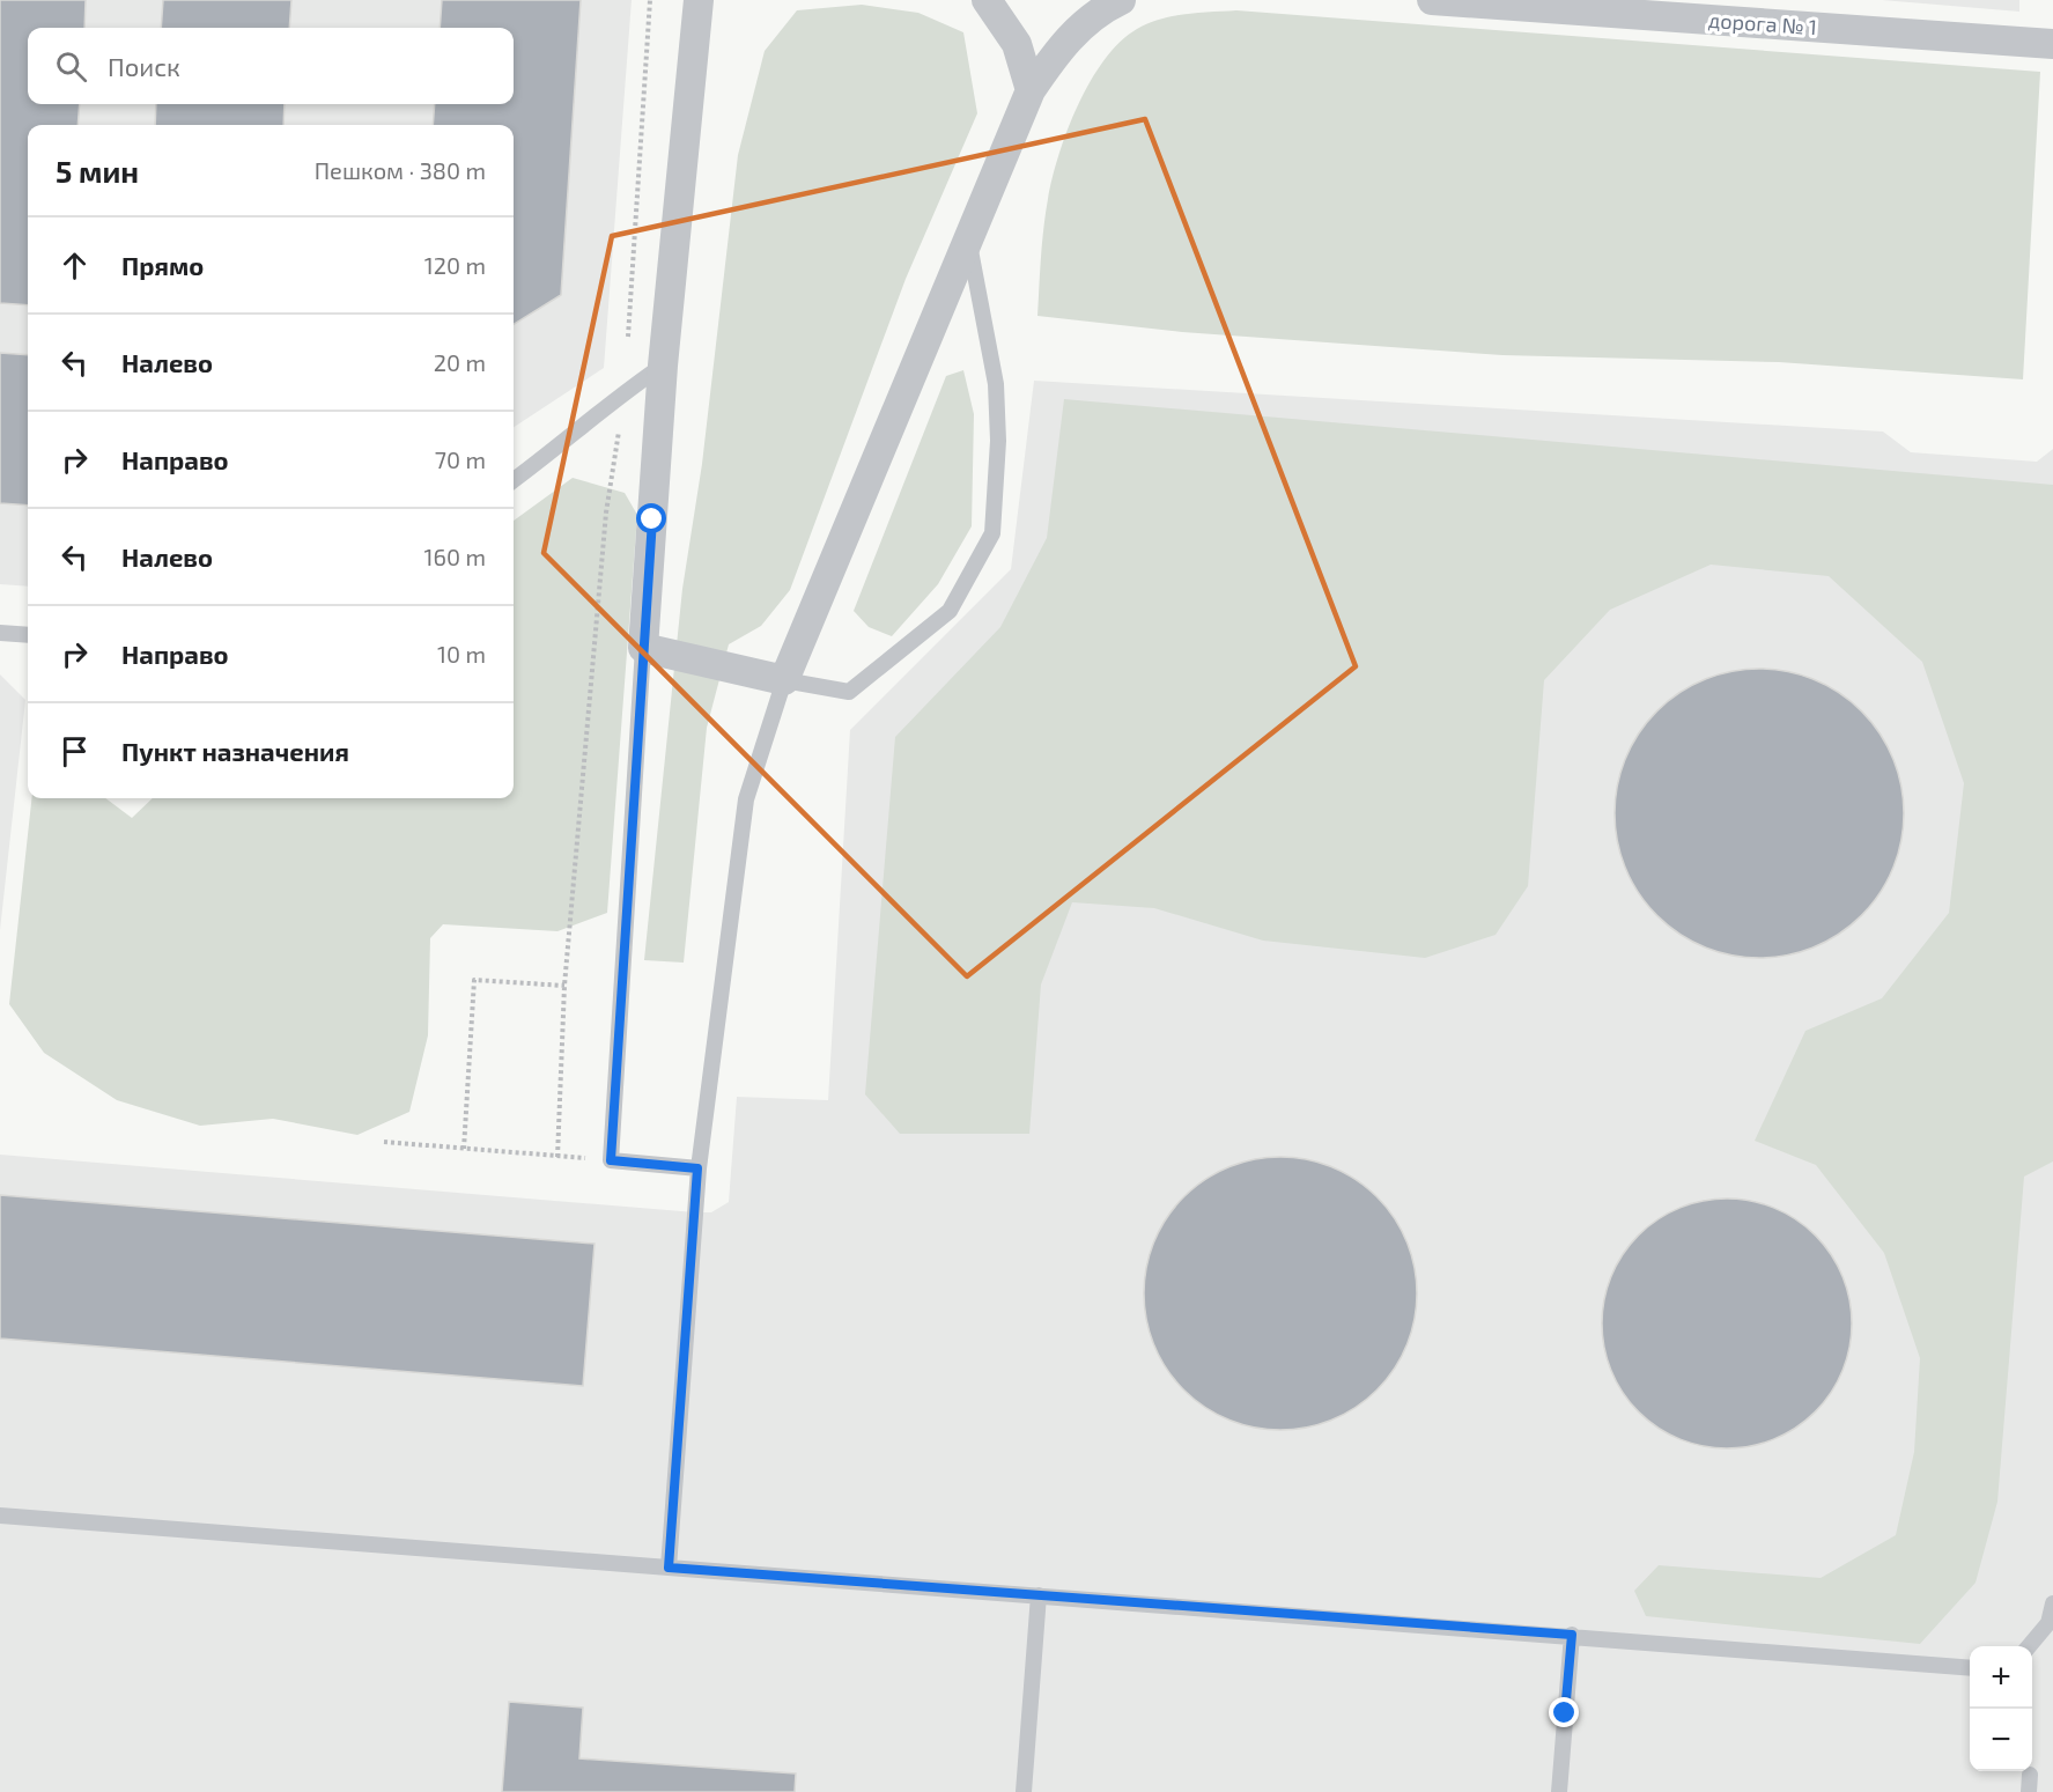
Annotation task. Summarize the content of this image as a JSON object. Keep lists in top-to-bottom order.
{
  "streets": {
    "street": ["дорога № 1"]
  },
  "page": {
    "search": "Поиск",
    "heading": ["5 мин", "Пешком · 380 m"],
    "list": [
      ["Прямо", "120 m"],
      ["Налево", "20 m"],
      ["Направо", "70 m"],
      ["Налево", "160 m"],
      ["Направо", "10 m"],
      "Пункт назначения"
    ],
    "map_buttons": ["+", "−"]
  }
}
